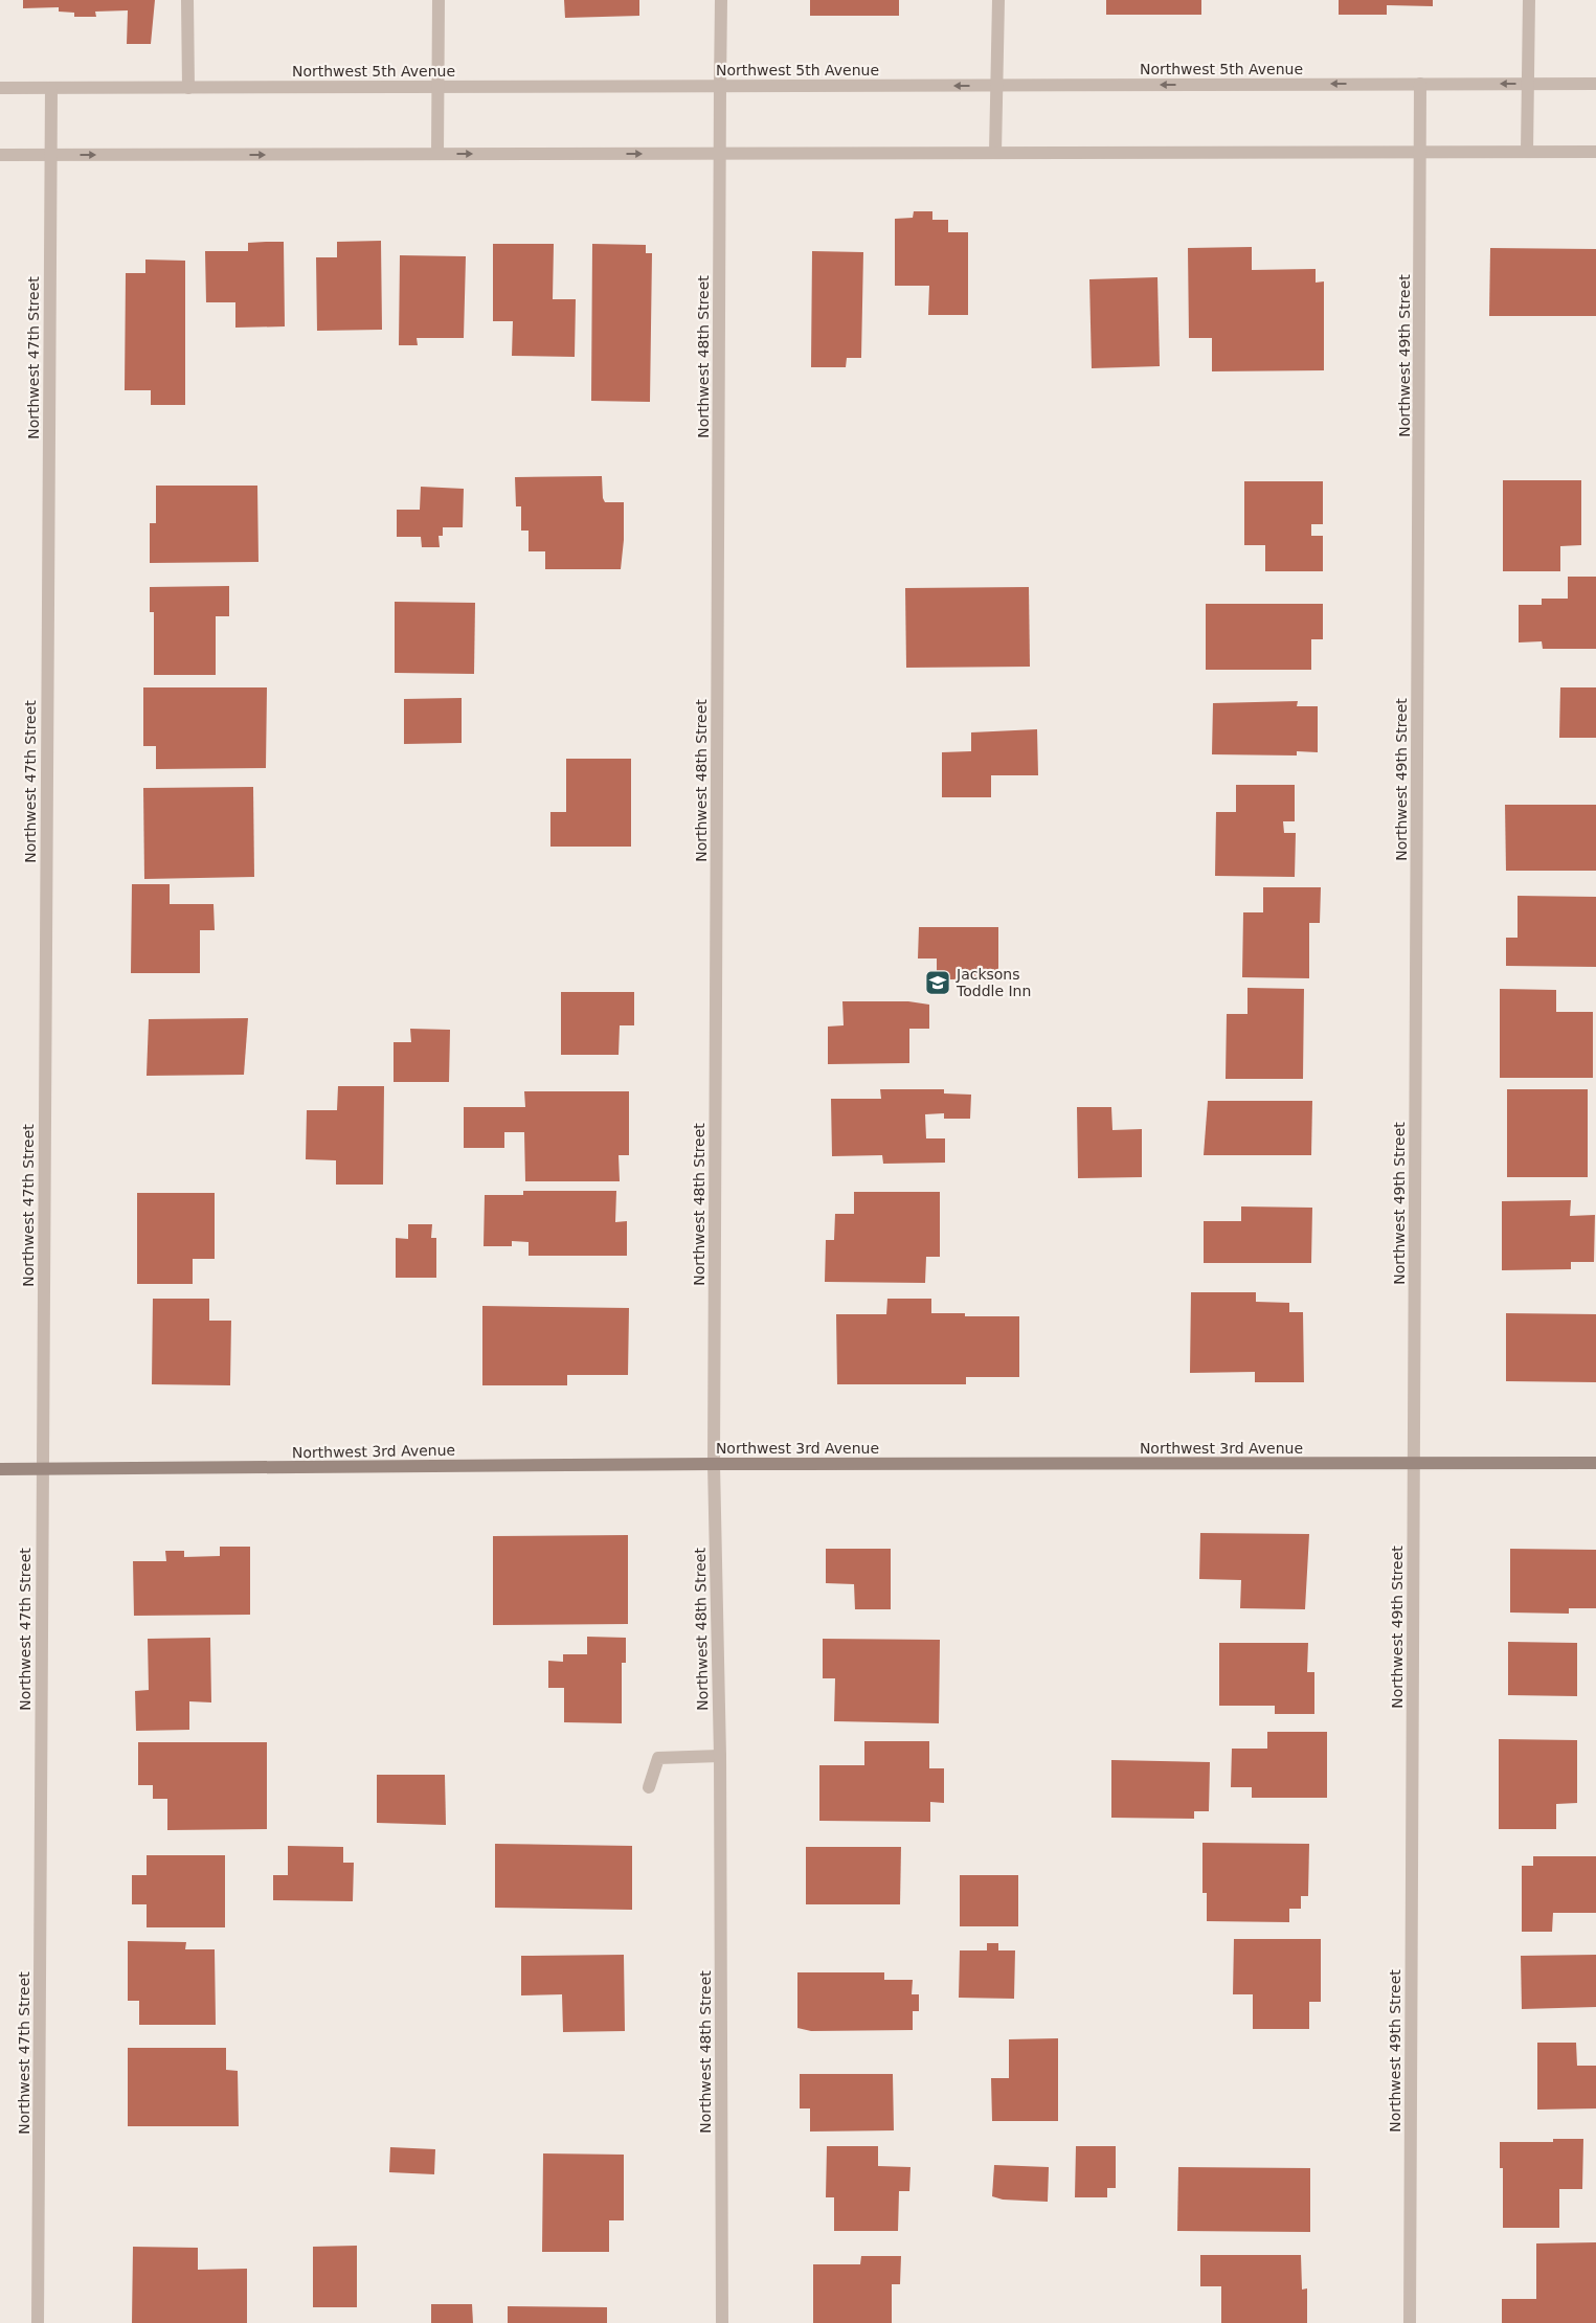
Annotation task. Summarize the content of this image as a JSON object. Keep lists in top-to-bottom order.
{
  "streets": {
    "street": [
      "Northwest 5th Avenue",
      "Northwest 49th Street",
      "Northwest 48th Street",
      "Northwest 47th Street",
      "Northwest 3rd Avenue"
    ]
  },
  "crossings": [
    ["Northwest 5th Avenue", "Northwest 49th Street"],
    ["Northwest 5th Avenue", "Northwest 48th Street"],
    ["Northwest 5th Avenue", "Northwest 47th Street"],
    ["Northwest 49th Street", "Northwest 3rd Avenue"],
    ["Northwest 48th Street", "Northwest 3rd Avenue"],
    ["Northwest 47th Street", "Northwest 3rd Avenue"]
  ],
  "places": {
    "school or university": ["Jacksons Toddle Inn"]
  }
}
